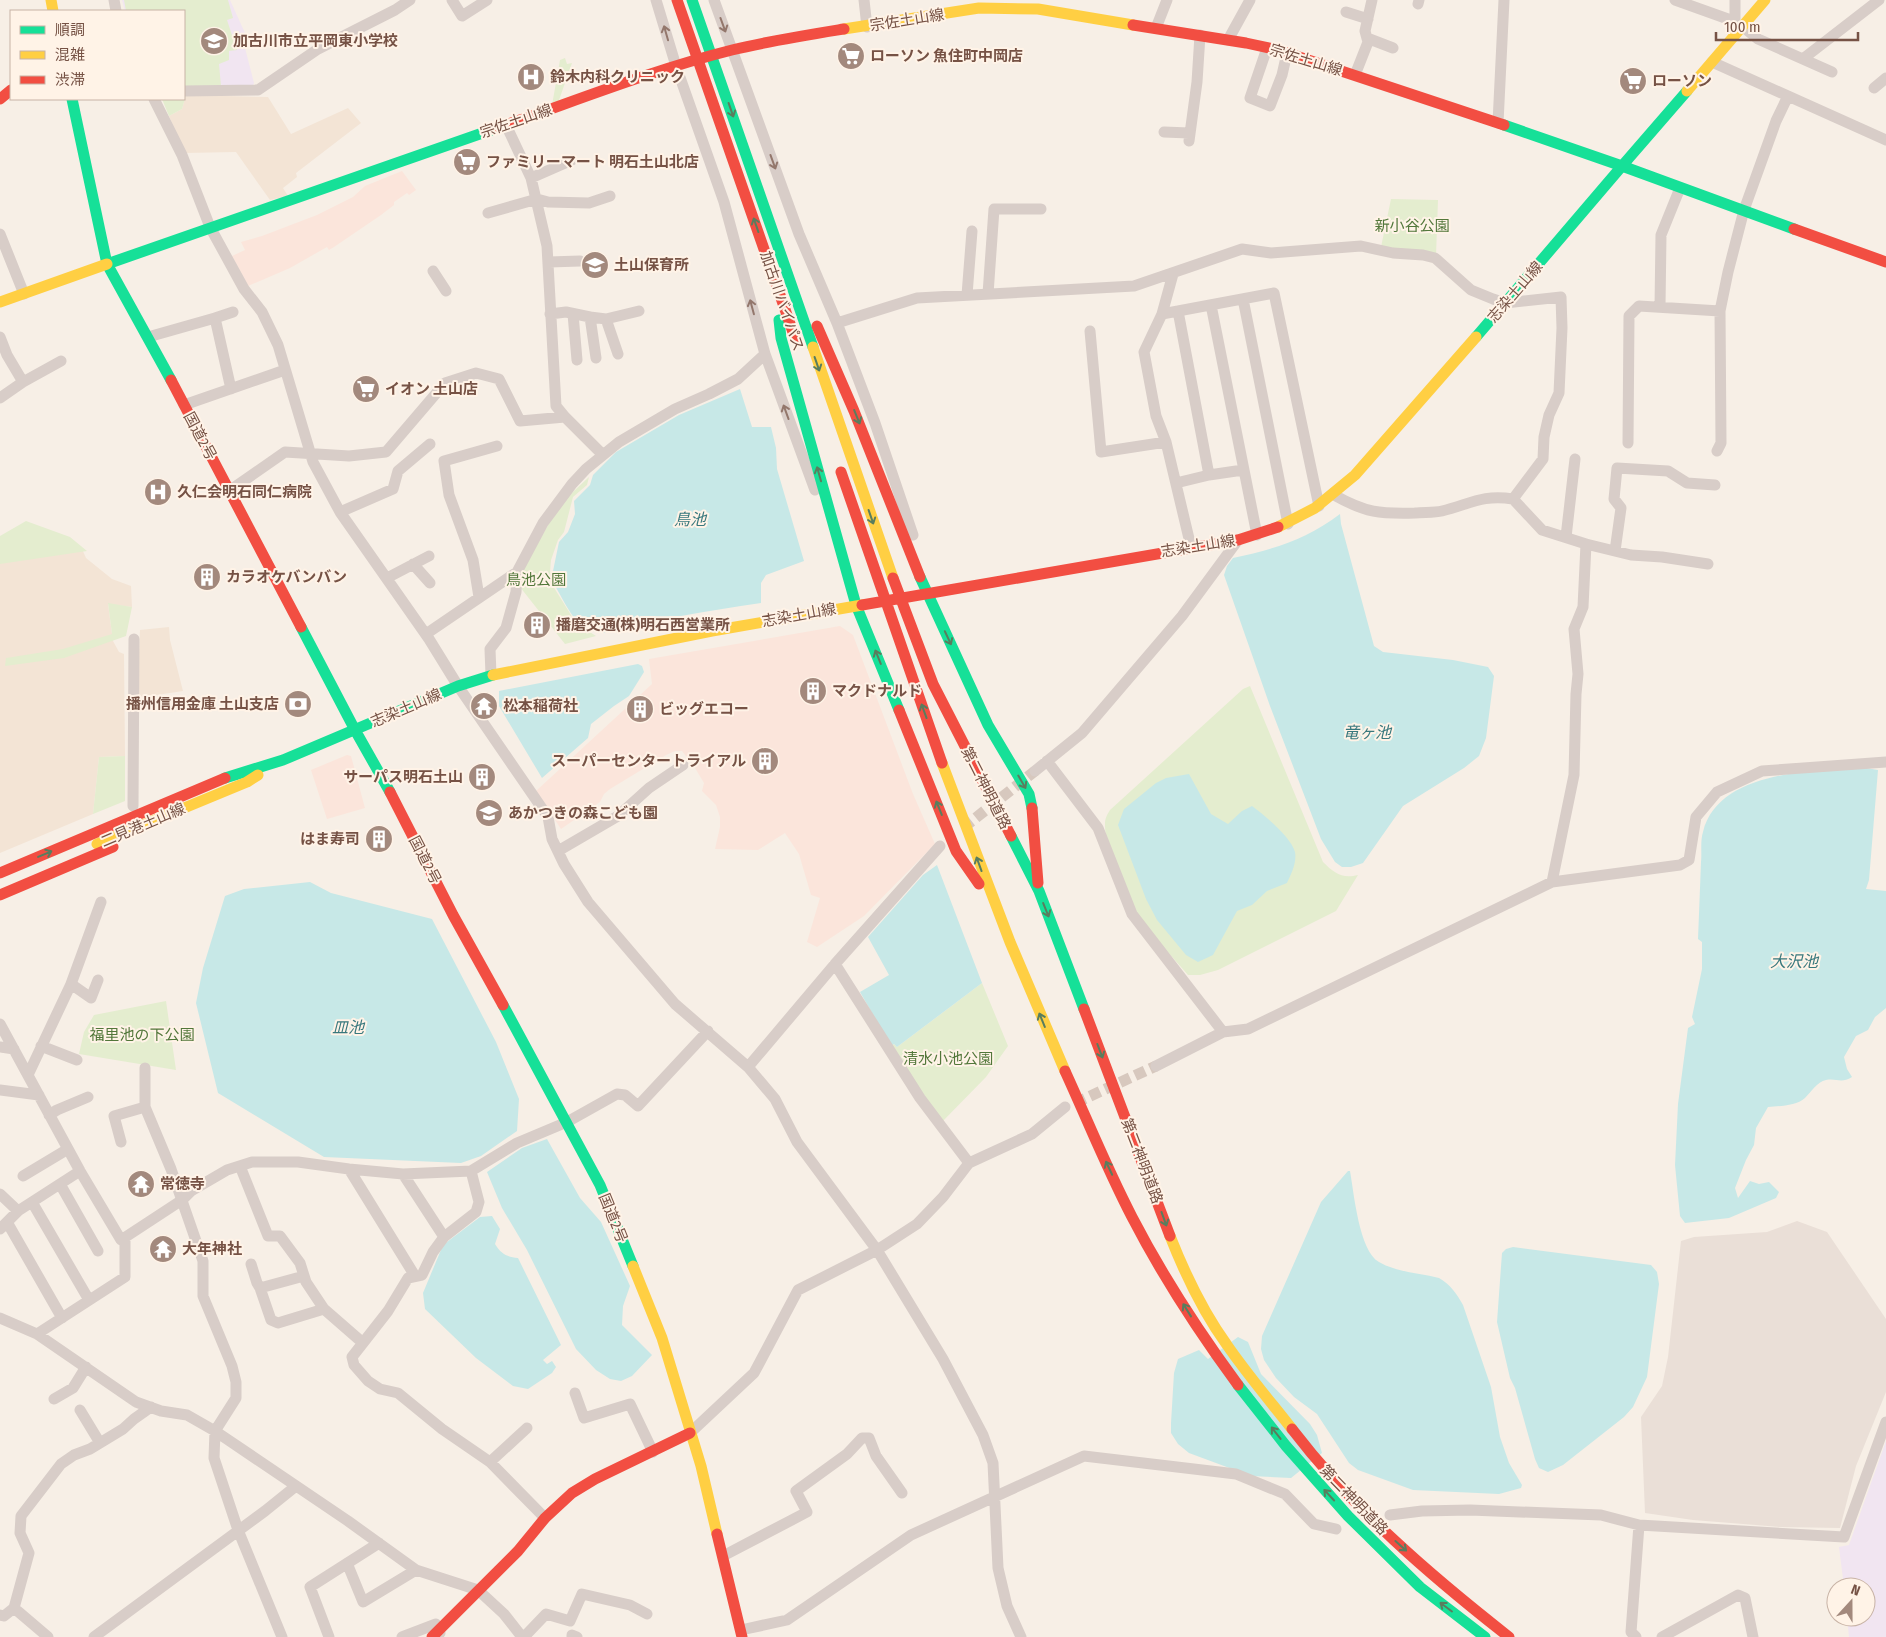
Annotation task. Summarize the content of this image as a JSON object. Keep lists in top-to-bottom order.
{
  "streets": {
    "main road": [
      "宗佐土山線",
      "志染土山線",
      "加古川バイパス",
      "国道2号",
      "第二神明道路",
      "二見港土山線"
    ]
  },
  "crossings": [
    ["宗佐土山線", "志染土山線"],
    ["宗佐土山線", "国道2号"],
    ["志染土山線", "国道2号"],
    ["志染土山線", "二見港土山線"],
    ["加古川バイパス", "第二神明道路"],
    ["国道2号", "二見港土山線"]
  ],
  "water": [
    "鳥池",
    "竜ヶ池",
    "大沢池",
    "皿池"
  ],
  "parks": [
    "新小谷公園",
    "鳥池公園",
    "福里池の下公園",
    "清水小池公園"
  ],
  "places": {
    "school or university": ["加古川市立平岡東小学校", "土山保育所", "あかつきの森こども園"],
    "supermarket": [
      "ローソン 魚住町中岡店",
      "ローソン",
      "ファミリーマート 明石土山北店",
      "イオン 土山店"
    ],
    "hospital": ["鈴木内科クリニック", "久仁会明石同仁病院"],
    "building": [
      "カラオケバンバン",
      "播磨交通(株)明石西営業所",
      "マクドナルド",
      "ビッグエコー",
      "スーパーセンタートライアル",
      "サーパス明石土山",
      "はま寿司"
    ],
    "bank": ["播州信用金庫 土山支店"],
    "temple": ["松本稲荷社", "常徳寺", "大年神社"]
  },
  "legend": ["順調", "混雑", "渋滞"],
  "scale_bar": "100 m",
  "north": "top"
}
